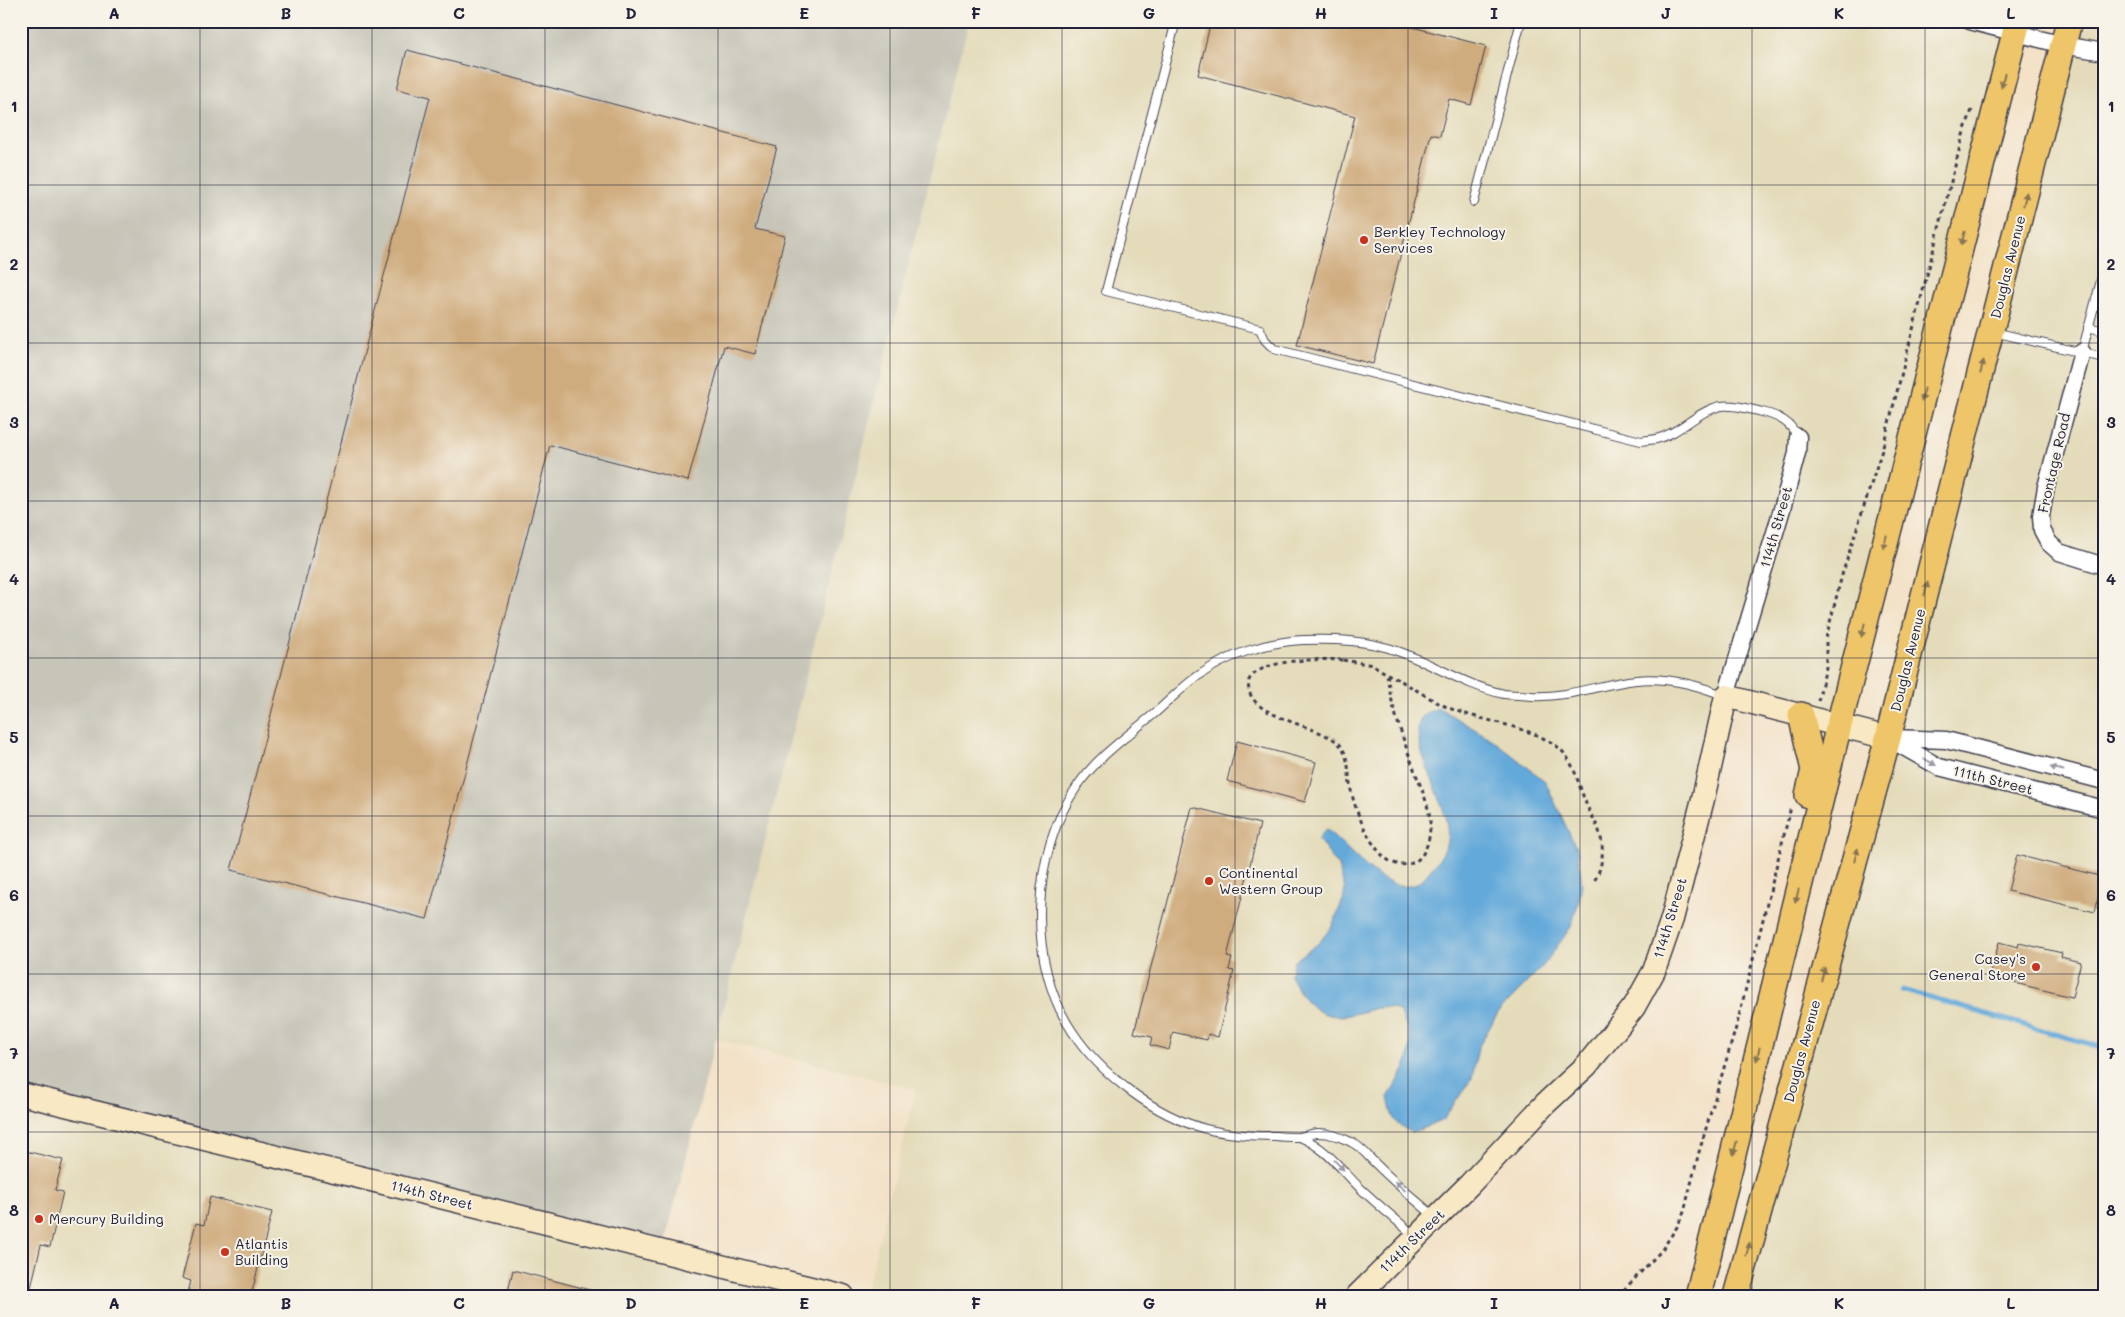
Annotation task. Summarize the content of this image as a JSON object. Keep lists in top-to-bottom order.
{
  "streets": {
    "main road": ["Douglas Avenue"],
    "street": ["Frontage Road", "114th Street", "111th Street"]
  },
  "crossings": [
    ["Douglas Avenue", "111th Street"],
    ["114th Street", "111th Street"]
  ],
  "places": [
    "Berkley Technology Services",
    "Continental Western Group",
    "Casey's General Store",
    "Mercury Building",
    "Atlantis Building"
  ],
  "grid": {
    "columns": [
      "A",
      "B",
      "C",
      "D",
      "E",
      "F",
      "G",
      "H",
      "I",
      "J",
      "K",
      "L"
    ],
    "rows": [
      "1",
      "2",
      "3",
      "4",
      "5",
      "6",
      "7",
      "8"
    ]
  }
}
